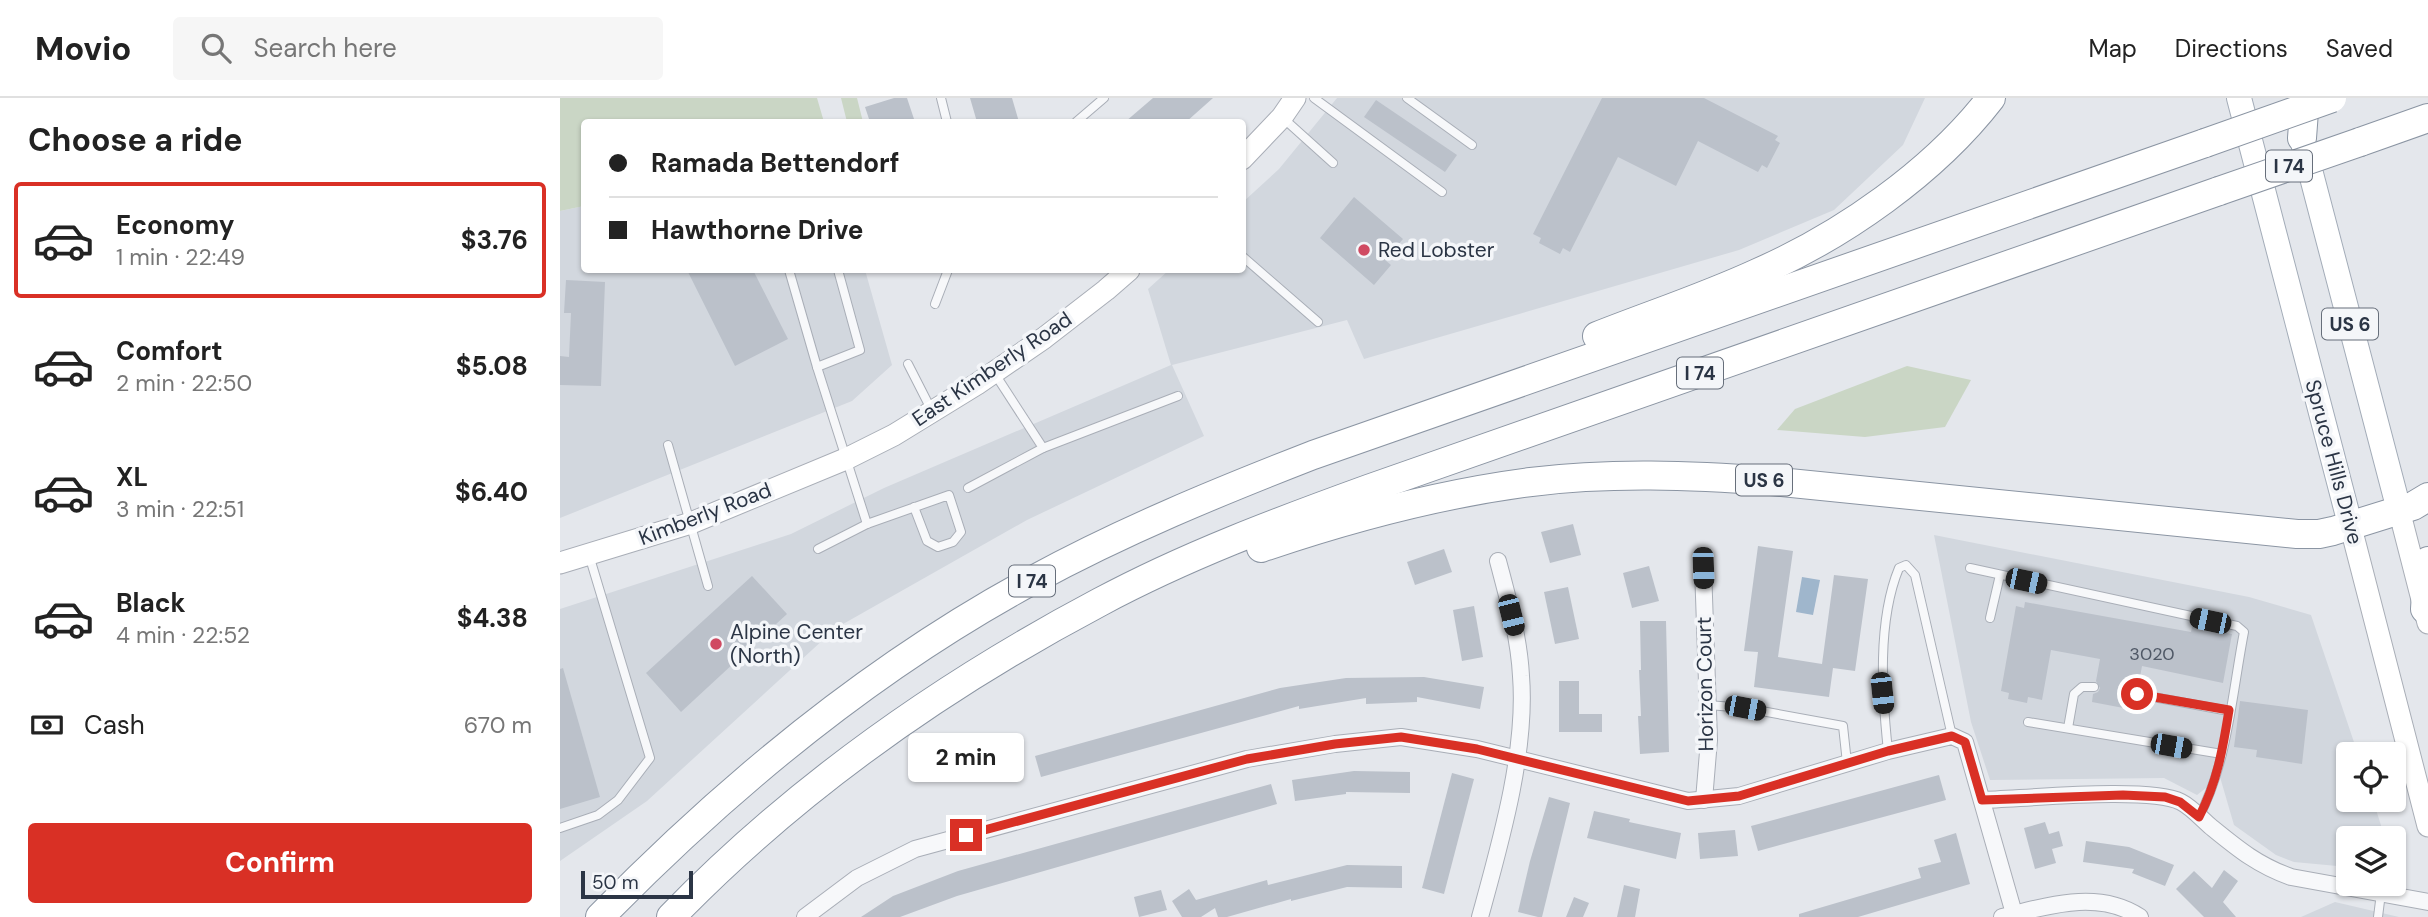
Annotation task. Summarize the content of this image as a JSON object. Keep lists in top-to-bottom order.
{
  "streets": {
    "highway": ["I 74", "US 6"],
    "main road": ["East Kimberly Road", "Spruce Hills Drive", "Kimberly Road"],
    "street": ["Horizon Court"]
  },
  "crossings": [
    ["I 74", "US 6"],
    ["US 6", "Spruce Hills Drive"],
    ["East Kimberly Road", "Kimberly Road"]
  ],
  "places": ["Red Lobster", "Alpine Center (North)"],
  "house_numbers": ["3020"],
  "scale_bar": "50 m",
  "page": {
    "header": "Movio",
    "search": "Search here",
    "nav": ["Map", "Directions", "Saved"],
    "heading": "Choose a ride",
    "banner": ["Ramada Bettendorf", "Hawthorne Drive"],
    "list": [
      {
        "name": "Economy",
        "note": "1 min · 22:49",
        "value": "$3.76"
      },
      {
        "name": "Comfort",
        "note": "2 min · 22:50",
        "value": "$5.08"
      },
      {
        "name": "XL",
        "note": "3 min · 22:51",
        "value": "$6.40"
      },
      {
        "name": "Black",
        "note": "4 min · 22:52",
        "value": "$4.38"
      }
    ],
    "pay": ["Cash", "670 m"],
    "bubble": "2 min",
    "buttons": "Confirm",
    "scale": "50 m"
  }
}
